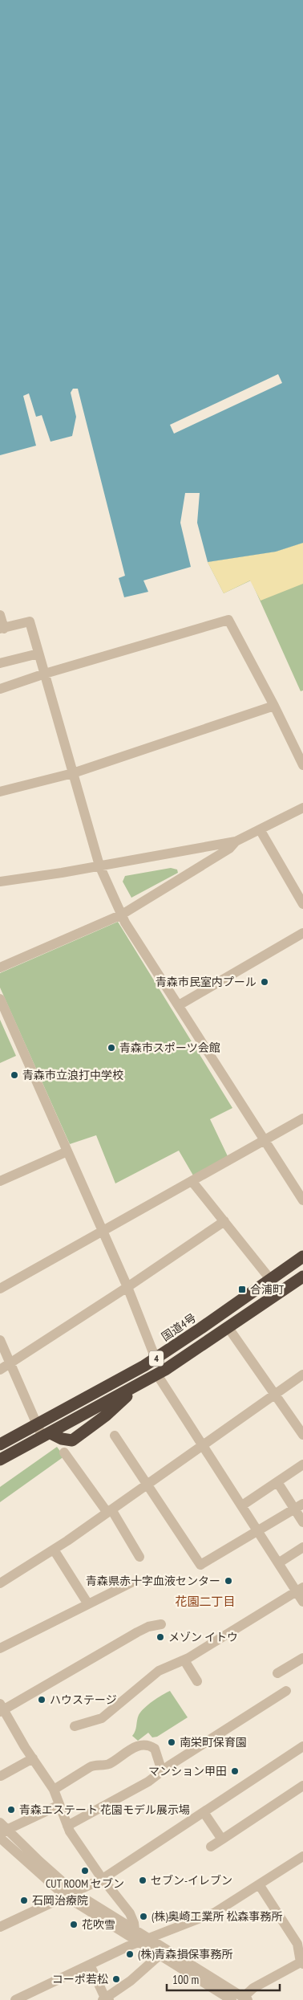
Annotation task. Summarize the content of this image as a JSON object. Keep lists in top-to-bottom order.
{
  "streets": {
    "highway": ["国道4号", "4"]
  },
  "districts": ["花園二丁目"],
  "places": {
    "other": [
      "青森市民室内プール",
      "青森市スポーツ会館",
      "青森市立浪打中学校",
      "青森県赤十字血液センター",
      "メゾン イトウ",
      "ハウステージ",
      "南栄町保育園",
      "マンション甲田",
      "青森エステート 花園モデル展示場",
      "CUT ROOM セブン",
      "セブン-イレブン",
      "石岡治療院",
      "(株)奥崎工業所 松森事務所",
      "花吹雪",
      "(株)青森損保事務所",
      "コーポ若松"
    ],
    "transit": ["合浦町"]
  },
  "scale_bar": "100 m"
}
